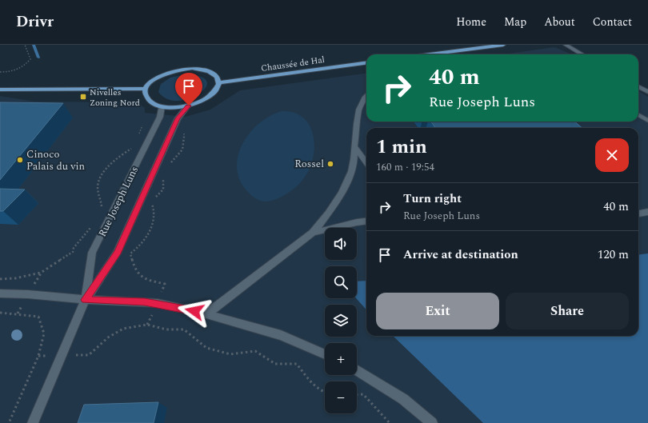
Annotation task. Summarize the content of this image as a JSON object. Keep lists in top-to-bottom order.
{
  "streets": {
    "main road": ["Chaussée de Hal"],
    "street": ["Rue Joseph Luns"]
  },
  "places": {
    "transit": ["Nivelles Zoning Nord"],
    "other": ["Cinoco Palais du vin", "Rossel"]
  },
  "page": {
    "header": "Drivr",
    "nav": [
      "Home",
      "Map",
      "About",
      "Contact"
    ],
    "turn": ["40 m", "Rue Joseph Luns"],
    "heading": ["1 min", "160 m · 19:54"],
    "list": [
      {
        "name": "Turn right",
        "note": "Rue Joseph Luns",
        "value": "40 m"
      },
      {
        "name": "Arrive at destination",
        "value": "120 m"
      }
    ],
    "map_buttons": ["+", "−"],
    "buttons": ["Exit", "Share"]
  }
}
